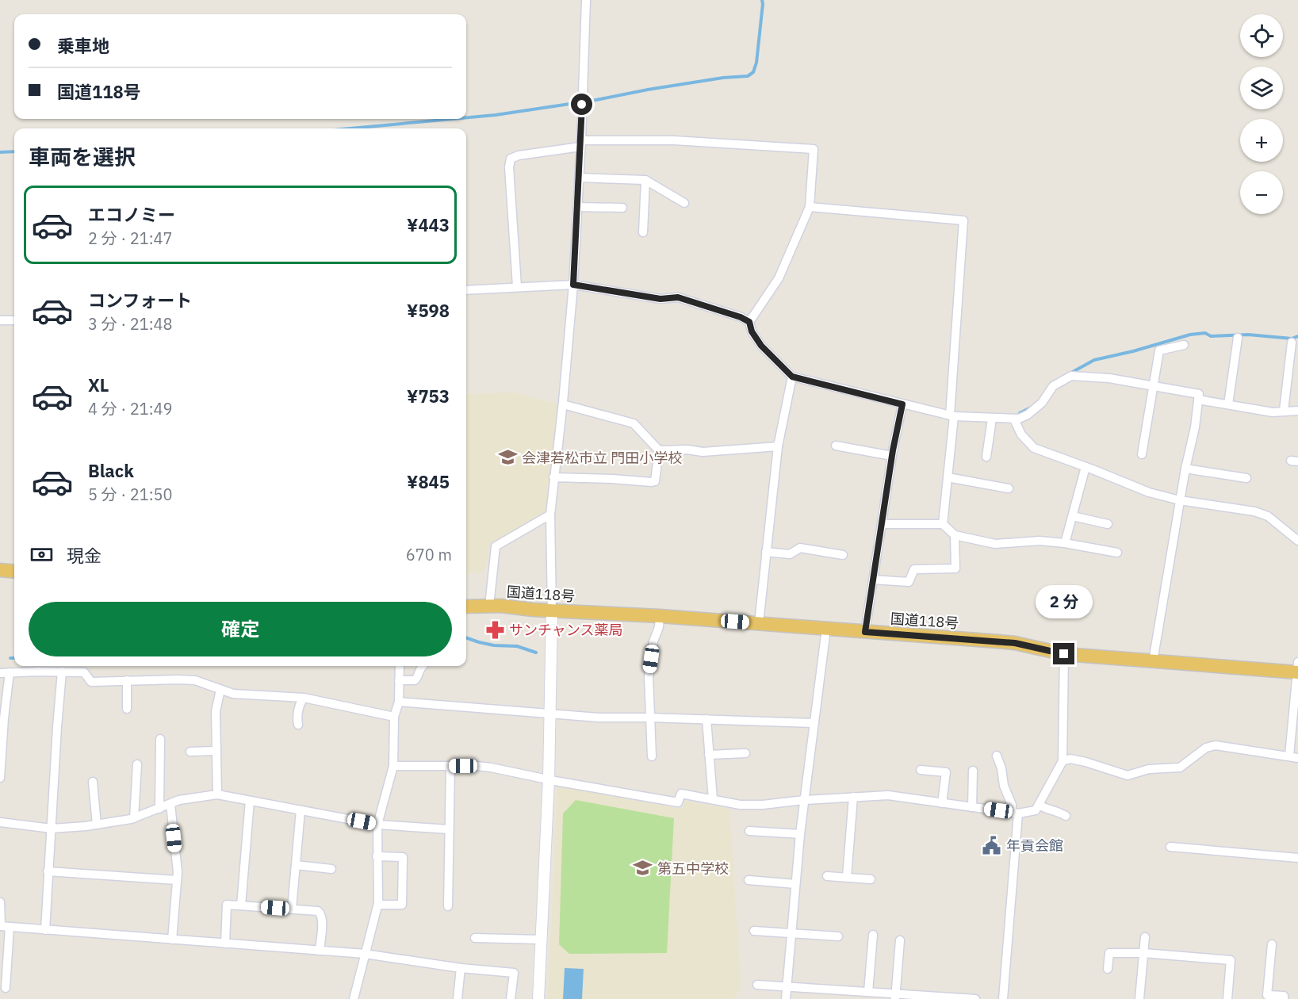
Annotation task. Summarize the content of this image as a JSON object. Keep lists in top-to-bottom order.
{
  "streets": {
    "highway": ["国道118号"]
  },
  "places": {
    "school or university": ["会津若松市立 門田小学校", "第五中学校"],
    "pharmacy": ["サンチャンス薬局"],
    "public building": ["年貢会館"]
  },
  "page": {
    "map_buttons": ["+", "−"],
    "banner": ["乗車地", "国道118号"],
    "heading": "車両を選択",
    "list": [
      {
        "name": "エコノミー",
        "note": "2 分 · 21:47",
        "value": "¥443"
      },
      {
        "name": "コンフォート",
        "note": "3 分 · 21:48",
        "value": "¥598"
      },
      {
        "name": "XL",
        "note": "4 分 · 21:49",
        "value": "¥753"
      },
      {
        "name": "Black",
        "note": "5 分 · 21:50",
        "value": "¥845"
      }
    ],
    "pay": ["現金", "670 m"],
    "bubble": "2 分",
    "buttons": "確定"
  }
}
